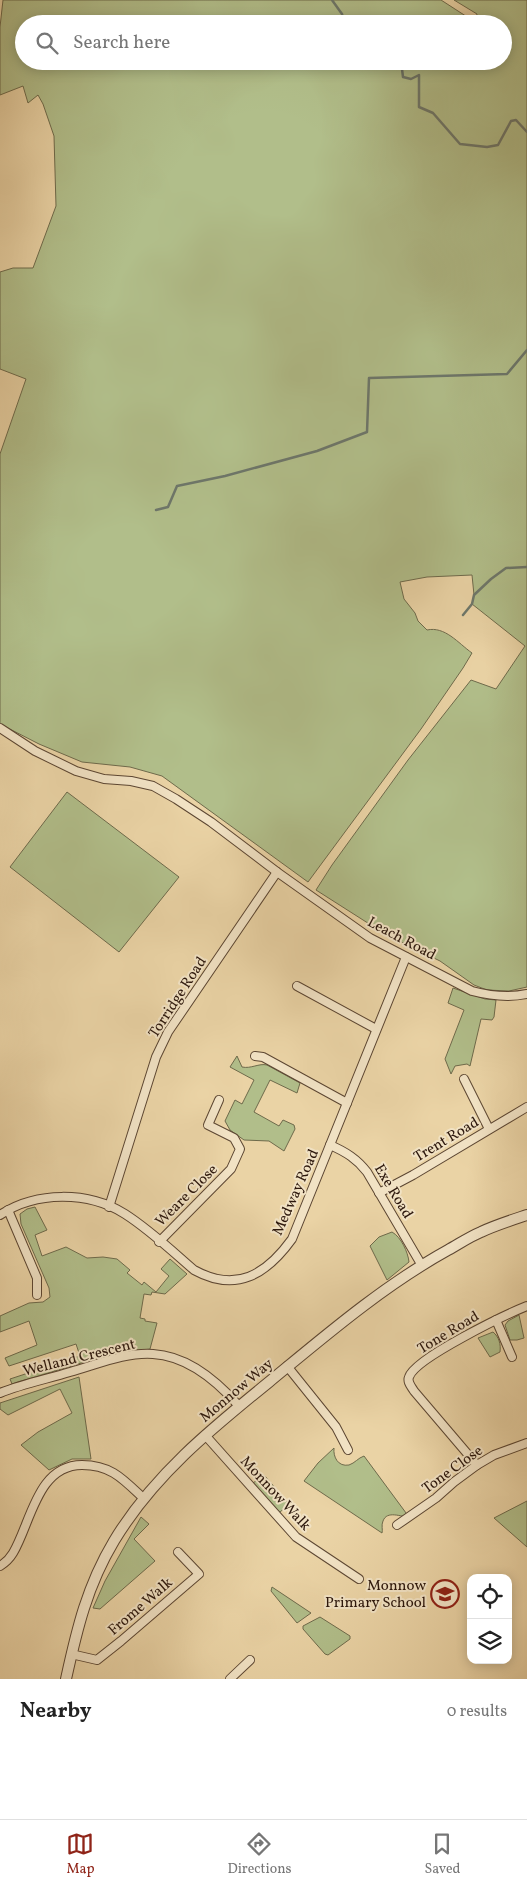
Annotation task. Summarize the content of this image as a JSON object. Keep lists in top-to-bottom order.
{
  "streets": {
    "street": [
      "Leach Road",
      "Torridge Road",
      "Trent Road",
      "Exe Road",
      "Medway Road",
      "Weare Close",
      "Tone Road",
      "Welland Crescent",
      "Monnow Way",
      "Tone Close",
      "Monnow Walk",
      "Frome Walk"
    ]
  },
  "crossings": [
    ["Leach Road", "Torridge Road"],
    ["Leach Road", "Medway Road"],
    ["Torridge Road", "Medway Road"],
    ["Trent Road", "Exe Road"],
    ["Exe Road", "Medway Road"],
    ["Exe Road", "Monnow Way"],
    ["Medway Road", "Weare Close"],
    ["Tone Road", "Tone Close"],
    ["Welland Crescent", "Monnow Way"],
    ["Monnow Way", "Monnow Walk"],
    ["Monnow Way", "Frome Walk"]
  ],
  "places": {
    "school or university": ["Monnow Primary School"]
  },
  "page": {
    "search": "Search here",
    "heading": ["Nearby", "0 results"],
    "nav": ["Map", "Directions", "Saved"]
  }
}
